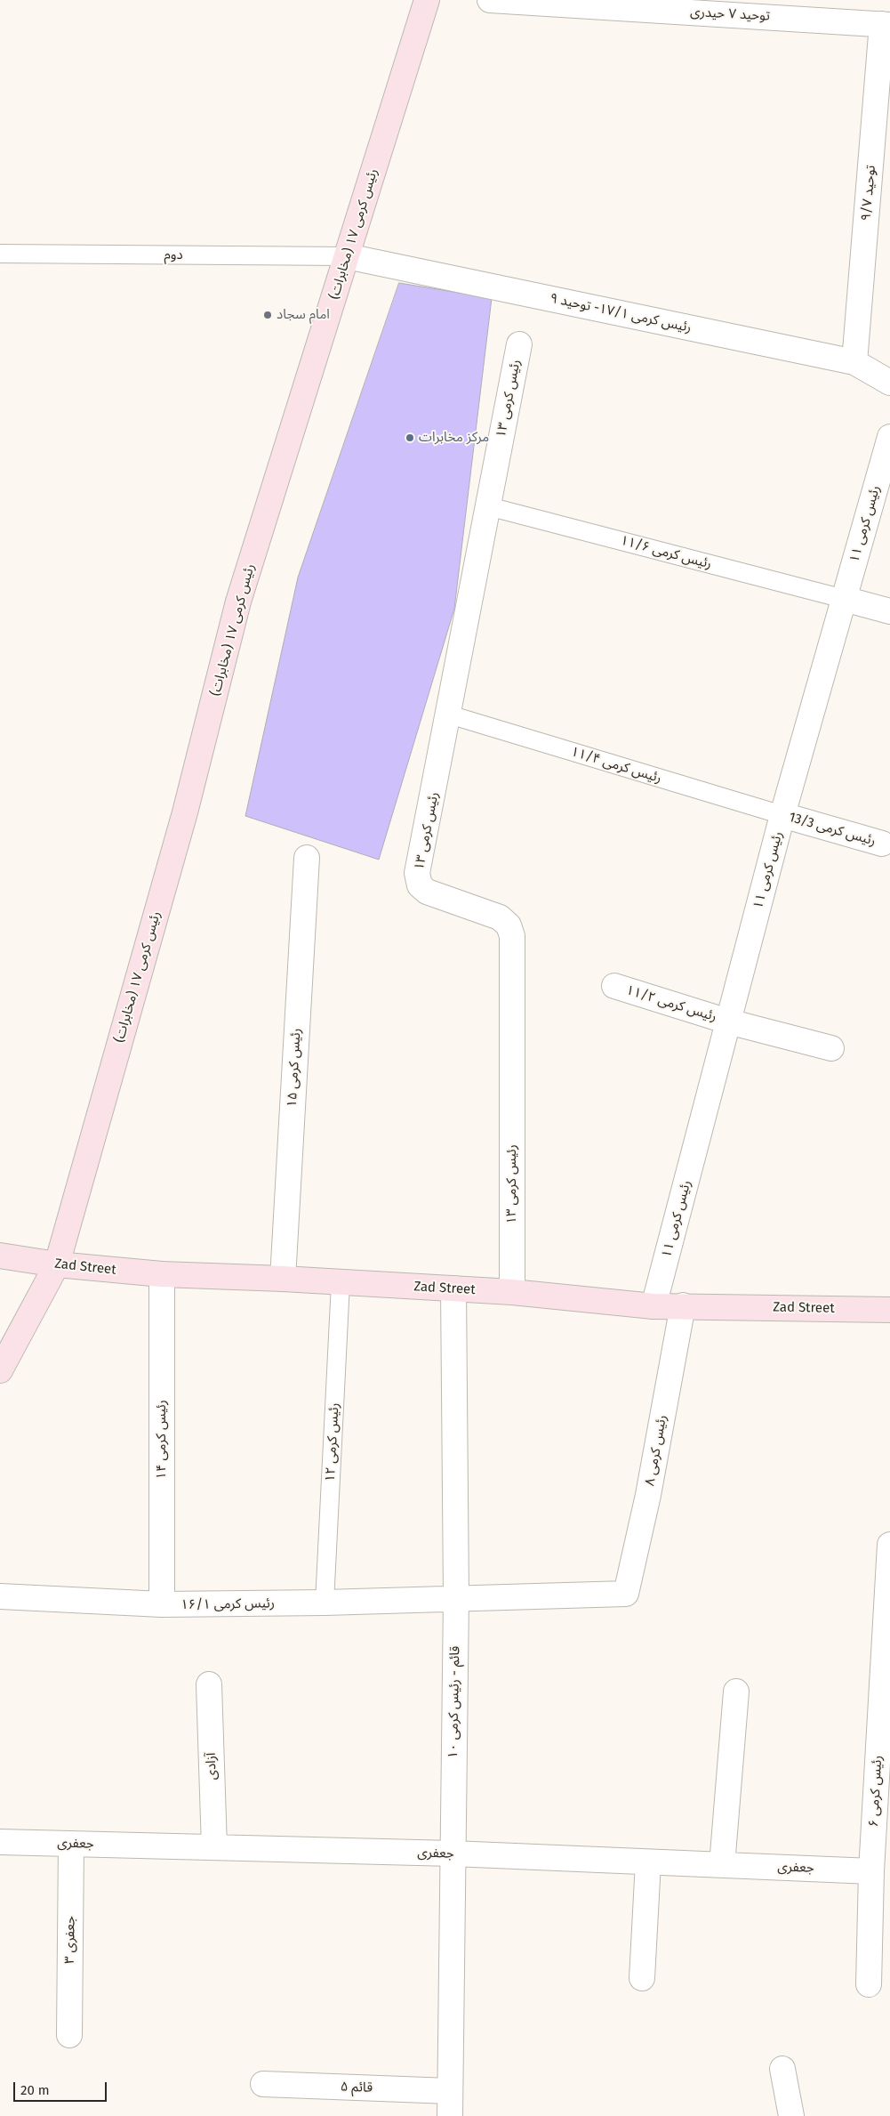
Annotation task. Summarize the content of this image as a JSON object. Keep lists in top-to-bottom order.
{
  "streets": {
    "street": [
      "توحید ۷ حیدری",
      "توحید ۹/۷",
      "رئیس کرمی ۱۷ (مخابرات)",
      "رئیس کرمی ۱۷/۱- توحید ۹",
      "رئیس کرمی ۱۳",
      "رئیس کرمی ۱۱",
      "رئیس کرمی 13/3",
      "رئیس کرمی ۱۱/۲",
      "رئیس کرمی ۱۵",
      "Zad Street",
      "رئیس کرمی ۱۴",
      "رئیس کرمی ۸",
      "رئیس کرمی ۱۶/۱",
      "قائم - رئیس کرمی ۱۰",
      "آزادی",
      "رئیس کرمی ۶",
      "جعفری",
      "جعفری ۳",
      "قائم ۵"
    ],
    "lane": [
      "دوم",
      "رئیس کرمی ۱۱/۶",
      "رئیس کرمی ۱۱/۴",
      "رئیس کرمی ۱۲"
    ]
  },
  "crossings": [
    ["توحید ۷ حیدری", "توحید ۹/۷"],
    ["توحید ۹/۷", "رئیس کرمی ۱۷/۱- توحید ۹"],
    ["رئیس کرمی ۱۷ (مخابرات)", "دوم"],
    ["رئیس کرمی ۱۷ (مخابرات)", "رئیس کرمی ۱۷/۱- توحید ۹"],
    ["رئیس کرمی ۱۷ (مخابرات)", "Zad Street"],
    ["دوم", "رئیس کرمی ۱۷/۱- توحید ۹"],
    ["رئیس کرمی ۱۳", "رئیس کرمی ۱۱/۶"],
    ["رئیس کرمی ۱۳", "رئیس کرمی ۱۱/۴"],
    ["رئیس کرمی ۱۳", "Zad Street"],
    ["رئیس کرمی ۱۱", "رئیس کرمی ۱۱/۶"],
    ["رئیس کرمی ۱۱", "رئیس کرمی ۱۱/۴"],
    ["رئیس کرمی ۱۱", "رئیس کرمی 13/3"],
    ["رئیس کرمی ۱۱", "رئیس کرمی ۱۱/۲"],
    ["رئیس کرمی ۱۱", "Zad Street"],
    ["رئیس کرمی ۱۱/۴", "رئیس کرمی 13/3"],
    ["رئیس کرمی ۱۵", "Zad Street"],
    ["Zad Street", "رئیس کرمی ۱۴"],
    ["Zad Street", "رئیس کرمی ۱۲"],
    ["Zad Street", "رئیس کرمی ۸"],
    ["Zad Street", "قائم - رئیس کرمی ۱۰"],
    ["رئیس کرمی ۱۴", "رئیس کرمی ۱۶/۱"],
    ["رئیس کرمی ۱۲", "رئیس کرمی ۱۶/۱"],
    ["رئیس کرمی ۸", "رئیس کرمی ۱۶/۱"],
    ["رئیس کرمی ۱۶/۱", "قائم - رئیس کرمی ۱۰"],
    ["قائم - رئیس کرمی ۱۰", "جعفری"],
    ["قائم - رئیس کرمی ۱۰", "قائم ۵"],
    ["آزادی", "جعفری"],
    ["رئیس کرمی ۶", "جعفری"],
    ["جعفری", "جعفری ۳"]
  ],
  "places": ["امام سجاد", "مرکز مخابرات"],
  "scale_bar": "20 m"
}
